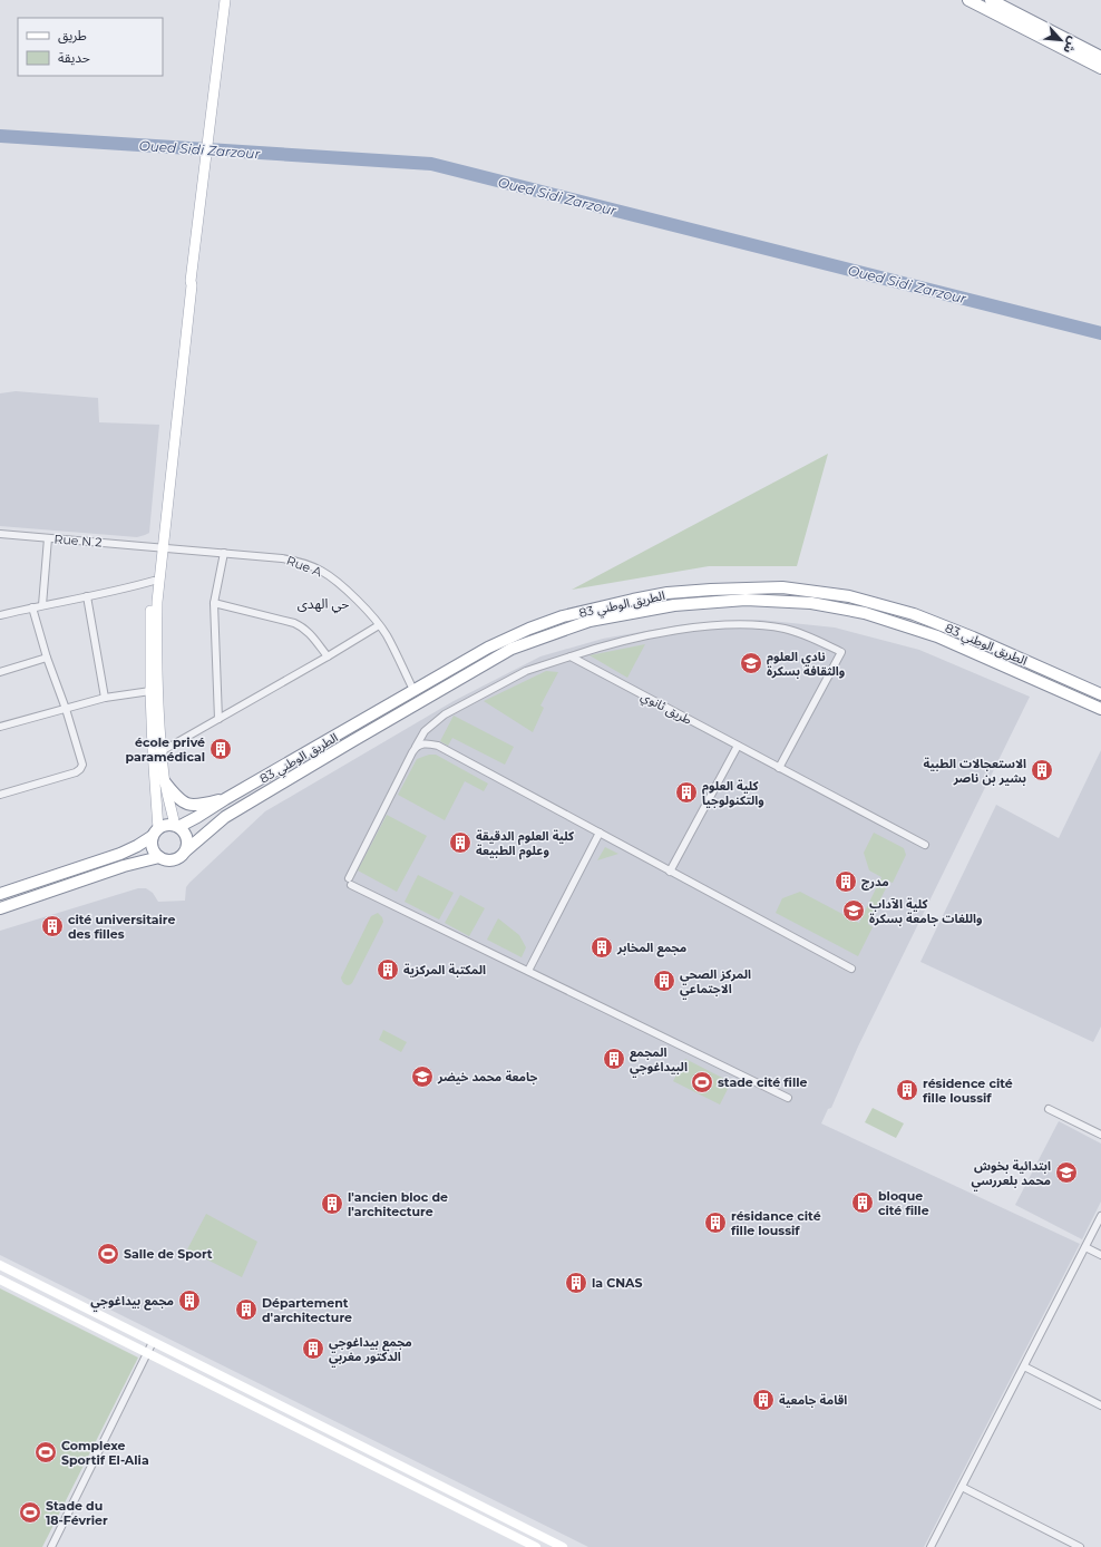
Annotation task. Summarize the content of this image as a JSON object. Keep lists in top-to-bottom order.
{
  "streets": {
    "highway": ["الطريق الوطني 83"],
    "street": ["Rue N 2", "Rue A", "طريق ثانوي"]
  },
  "crossings": [
    ["Rue N 2", "Rue A"],
    ["Rue A", "الطريق الوطني 83"]
  ],
  "districts": ["حي الهدى"],
  "water": ["Oued Sidi Zarzour"],
  "places": {
    "school or university": [
      "نادي العلوم والثقافة بسكرة",
      "كلية الآداب واللغات جامعة بسكرة",
      "جامعة محمد خيضر",
      "ابتدائية بخوش محمد بلعررسي"
    ],
    "building": [
      "école privé paramédical",
      "الاستعجالات الطبية بشير بن ناصر",
      "كلية العلوم والتكنولوجيا",
      "كلية العلوم الدقيقة وعلوم الطبيعة",
      "مدرج",
      "cité universitaire des filles",
      "مجمع المخابر",
      "المكتبة المركزية",
      "المركز الصحي الاجتماعي",
      "المجمع البيداغوجي",
      "résidence cité fille loussif",
      "bloque cité fille",
      "l'ancien bloc de l'architecture",
      "résidance cité fille loussif",
      "la CNAS",
      "مجمع بيداغوجي",
      "Département d'architecture",
      "مجمع بيداغوجي الدكتور مغربي",
      "اقامة جامعية"
    ],
    "sports": [
      "stade cité fille",
      "Salle de Sport",
      "Complexe Sportif El-Alia",
      "Stade du 18-Février"
    ]
  },
  "legend": ["طريق", "حديقة"],
  "north": "bottom right"
}
